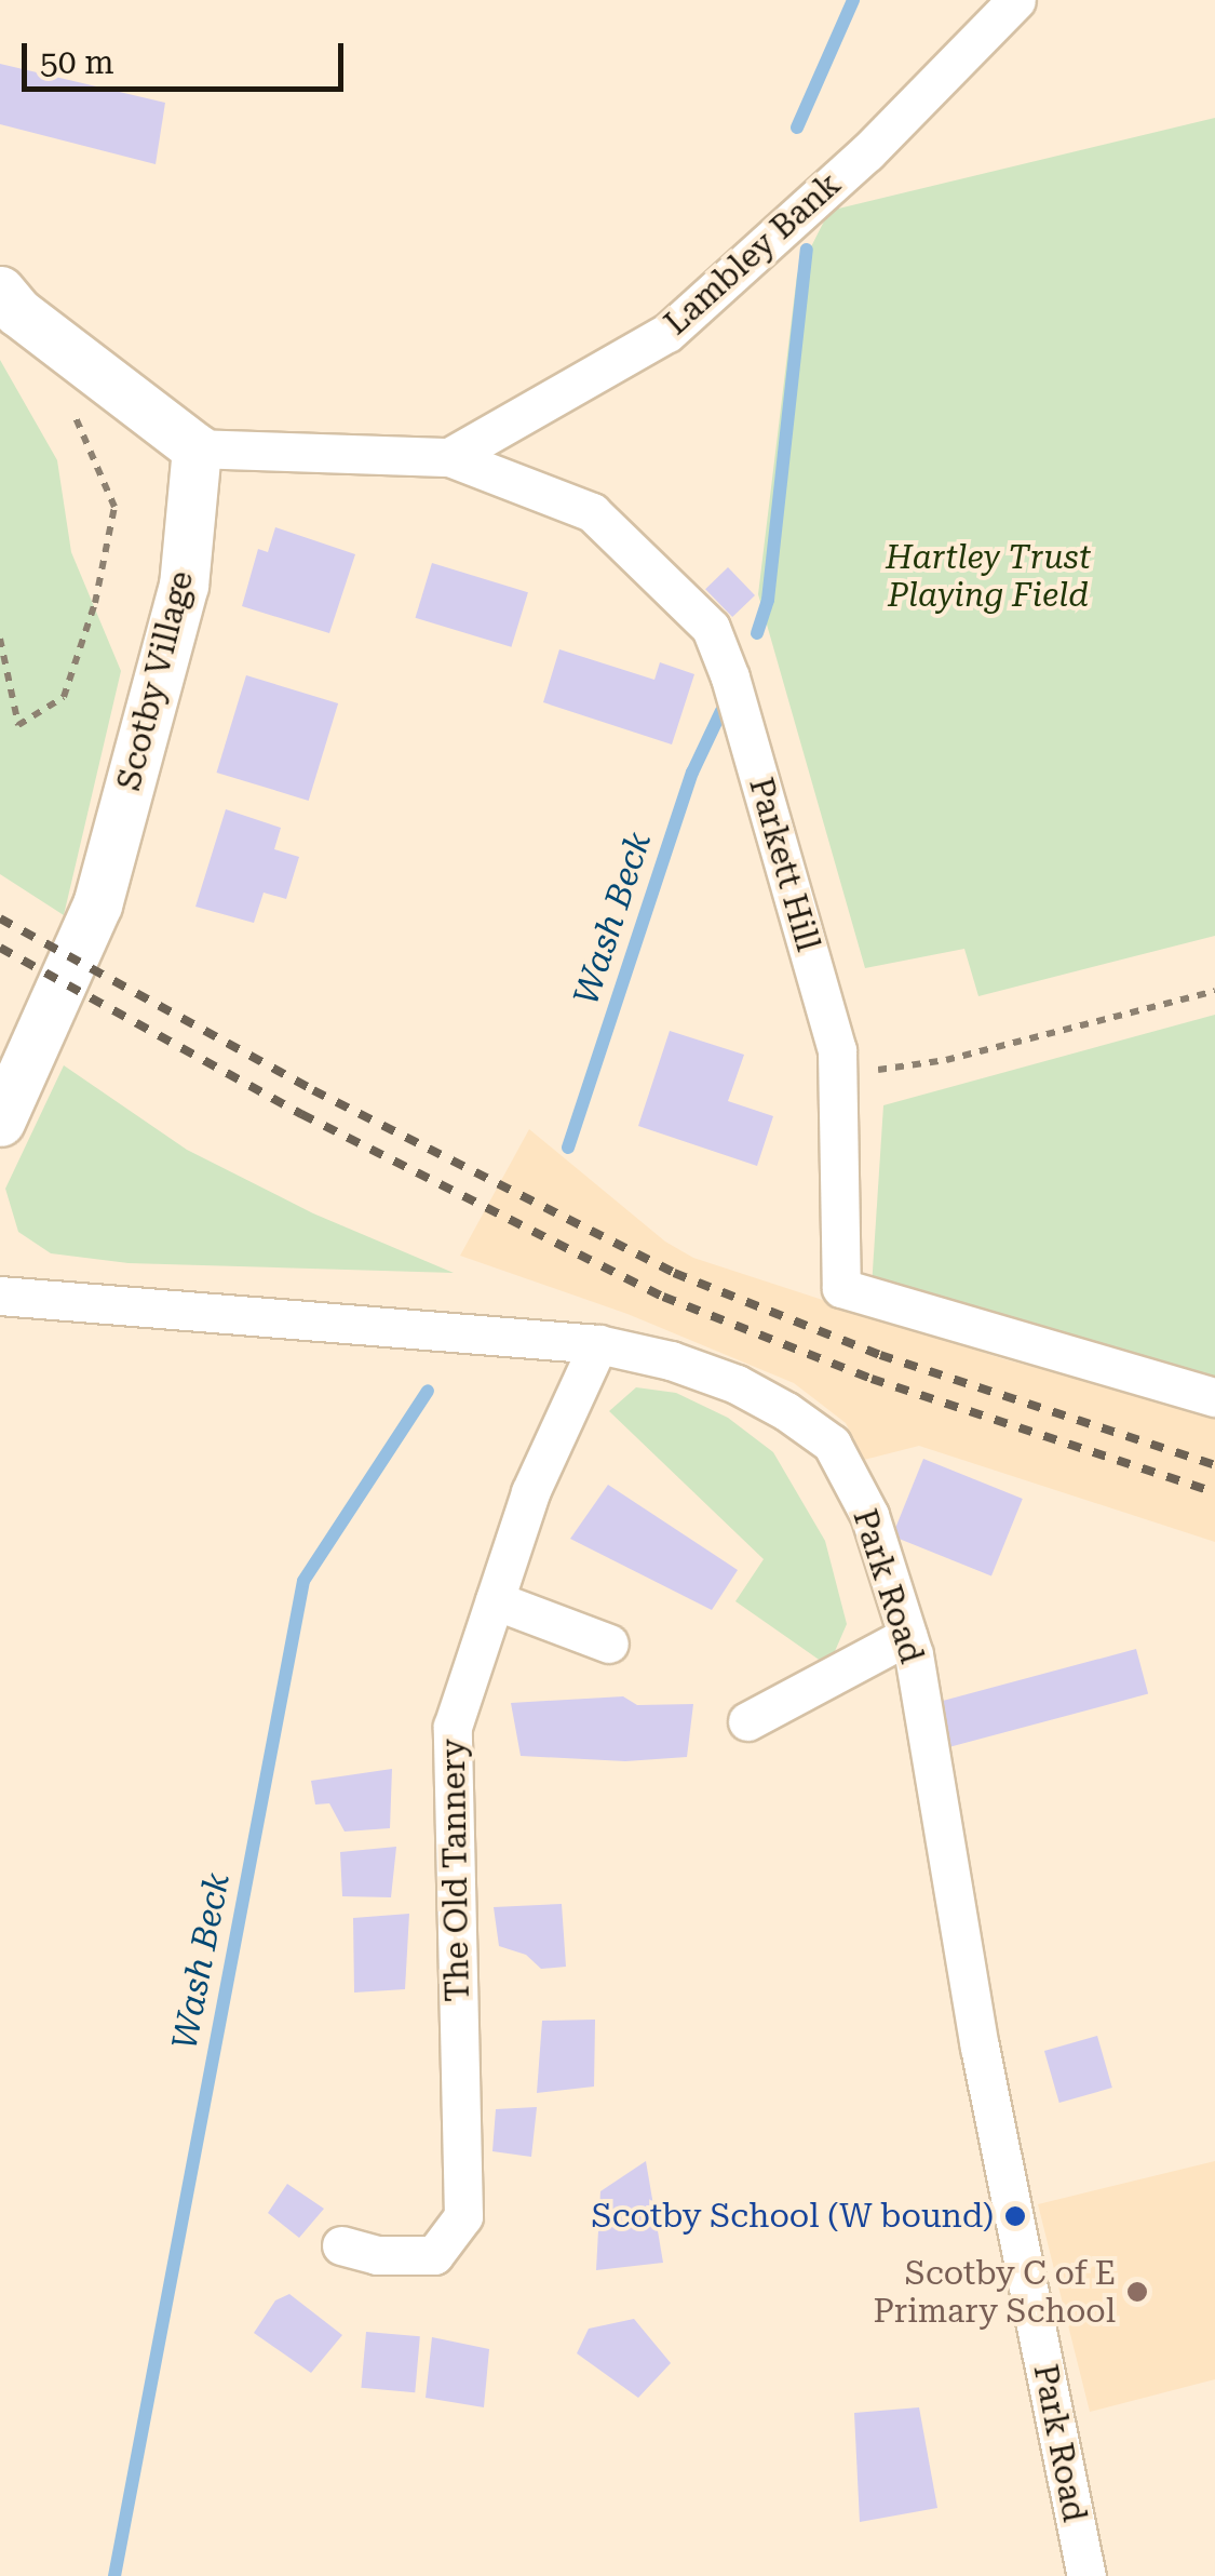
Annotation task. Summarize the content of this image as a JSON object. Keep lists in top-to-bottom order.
{
  "streets": {
    "street": [
      "Lambley Bank",
      "Scotby Village",
      "Parkett Hill",
      "Park Road",
      "The Old Tannery"
    ]
  },
  "crossings": [
    ["Lambley Bank", "Parkett Hill"],
    ["Scotby Village", "Parkett Hill"],
    ["Park Road", "The Old Tannery"]
  ],
  "water": ["Wash Beck"],
  "parks": ["Hartley Trust Playing Field"],
  "places": ["Scotby School (W bound)", "Scotby C of E Primary School"],
  "scale_bar": "50 m"
}
